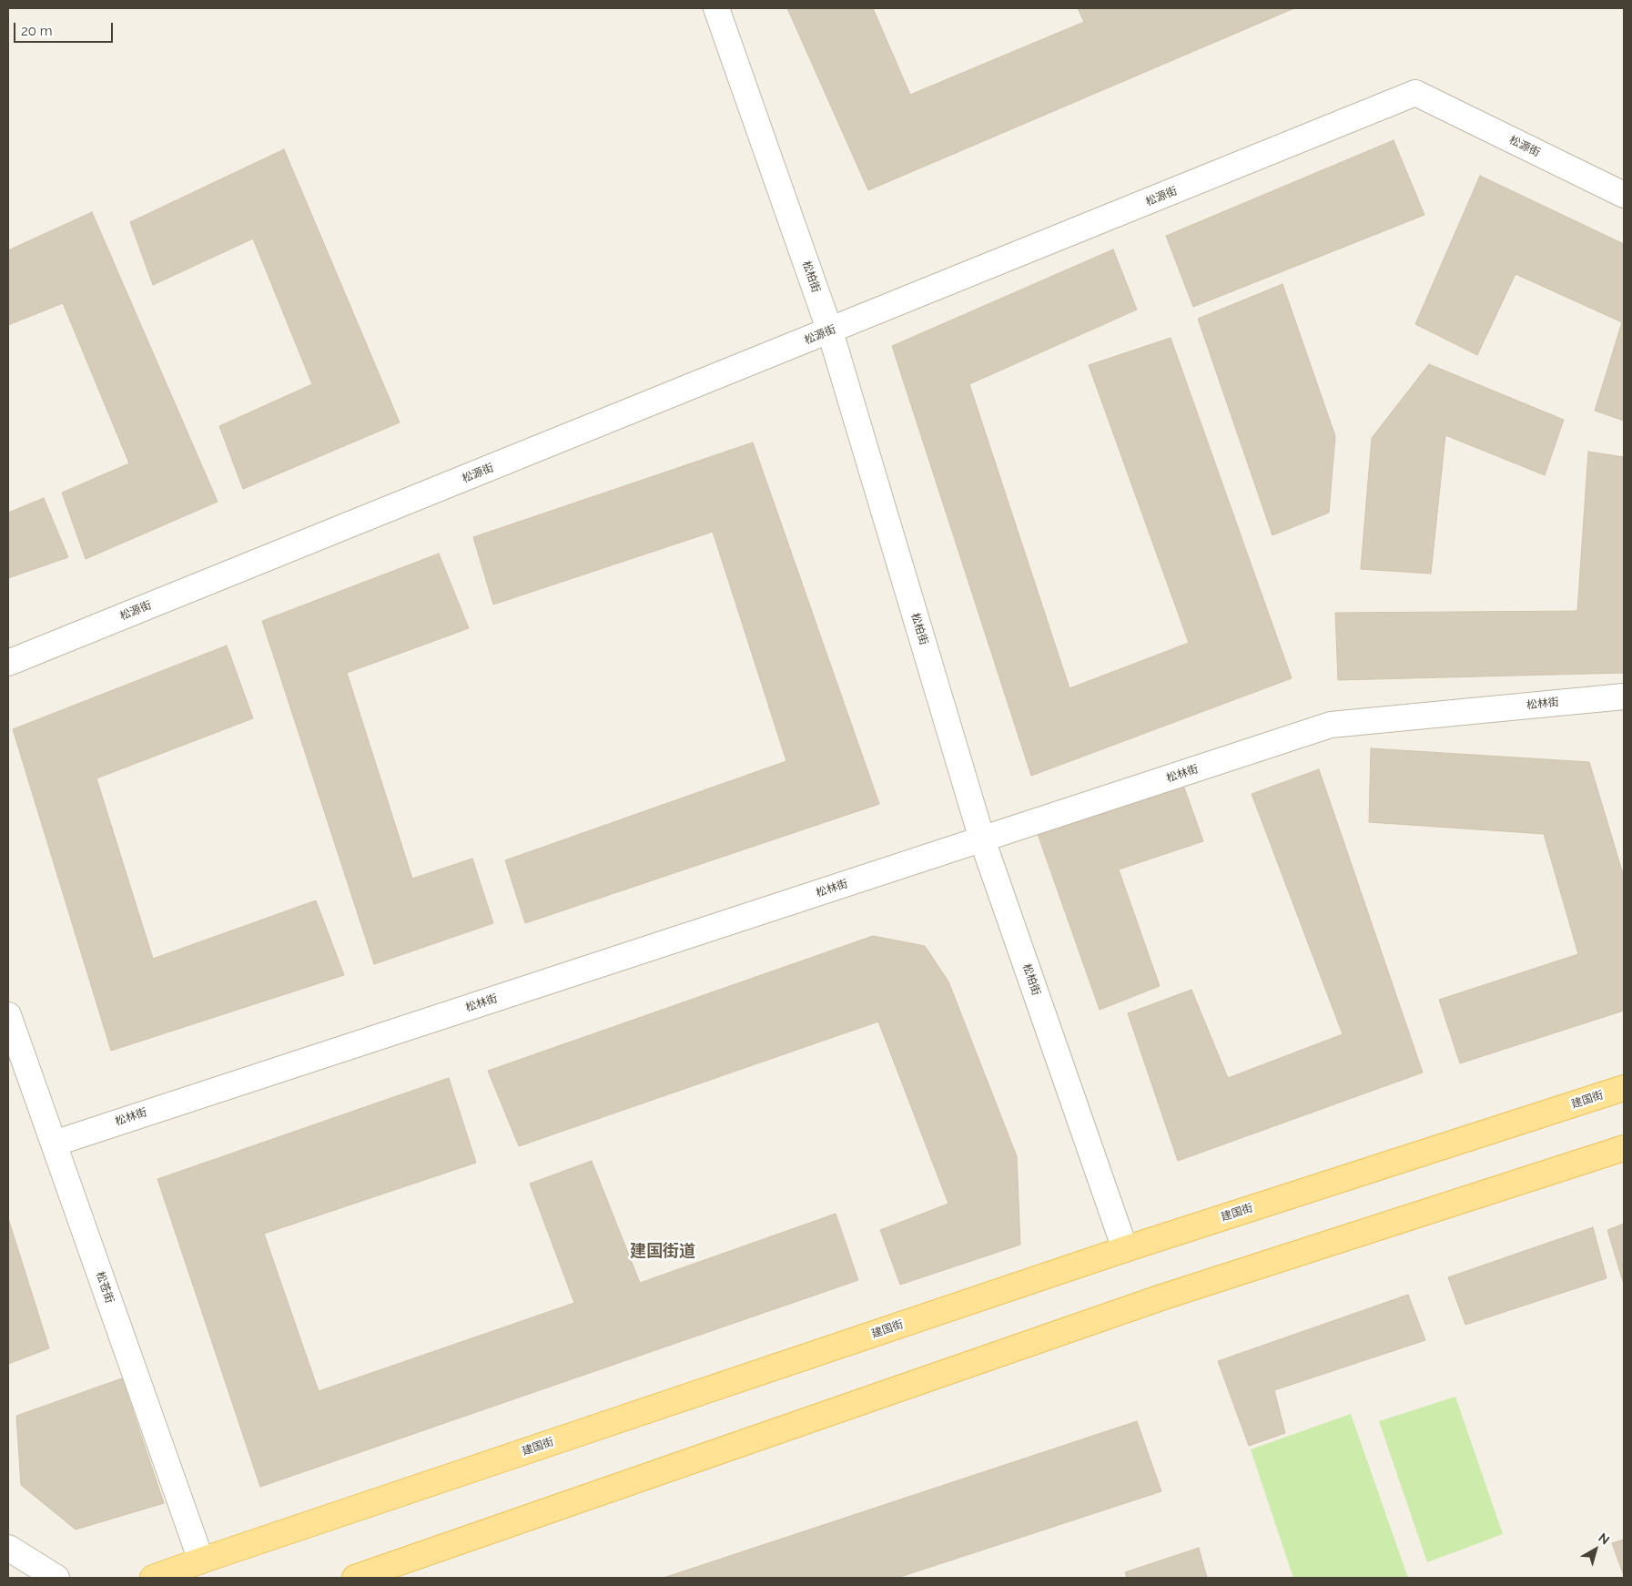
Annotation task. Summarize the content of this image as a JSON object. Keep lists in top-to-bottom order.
{
  "streets": {
    "main road": ["建国街"],
    "street": [
      "松源街",
      "松柏街",
      "松林街",
      "松苍街"
    ]
  },
  "crossings": [
    ["松源街", "松柏街"],
    ["松柏街", "松林街"],
    ["松柏街", "建国街"],
    ["松林街", "松苍街"],
    ["建国街", "松苍街"]
  ],
  "districts": ["建国街道"],
  "scale_bar": "20 m",
  "north": "top right"
}
